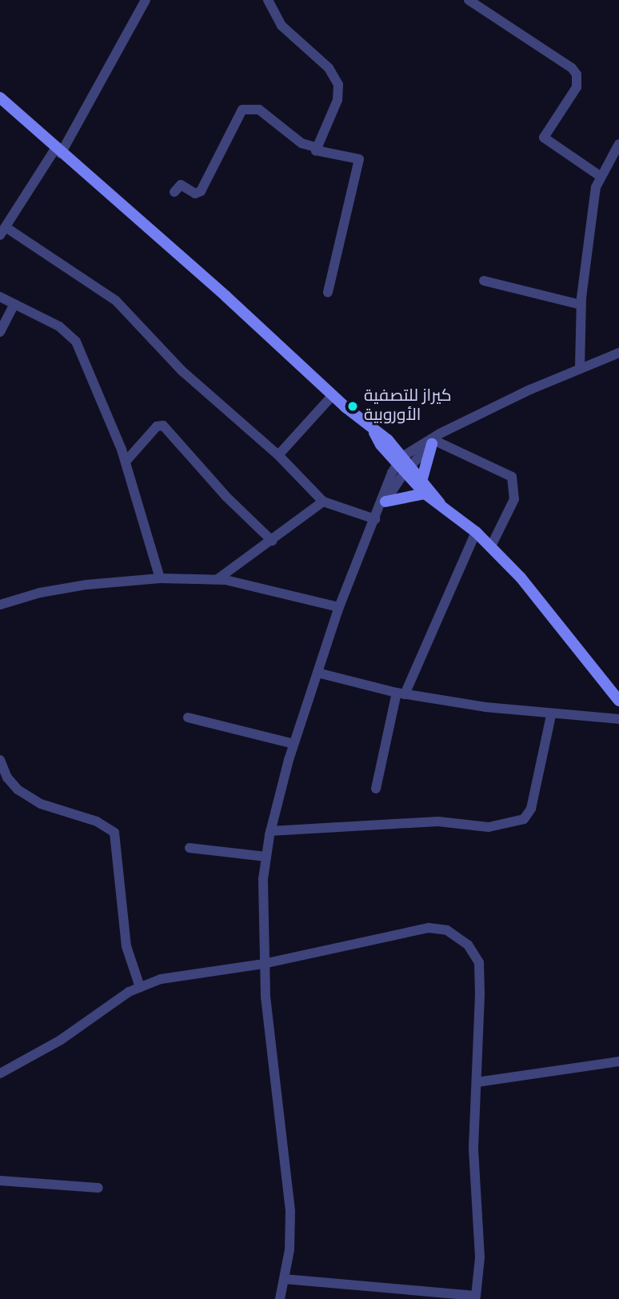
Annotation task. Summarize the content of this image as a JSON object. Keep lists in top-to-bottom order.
{
  "places": ["كيراز للتصفية الأوروبية"]
}
